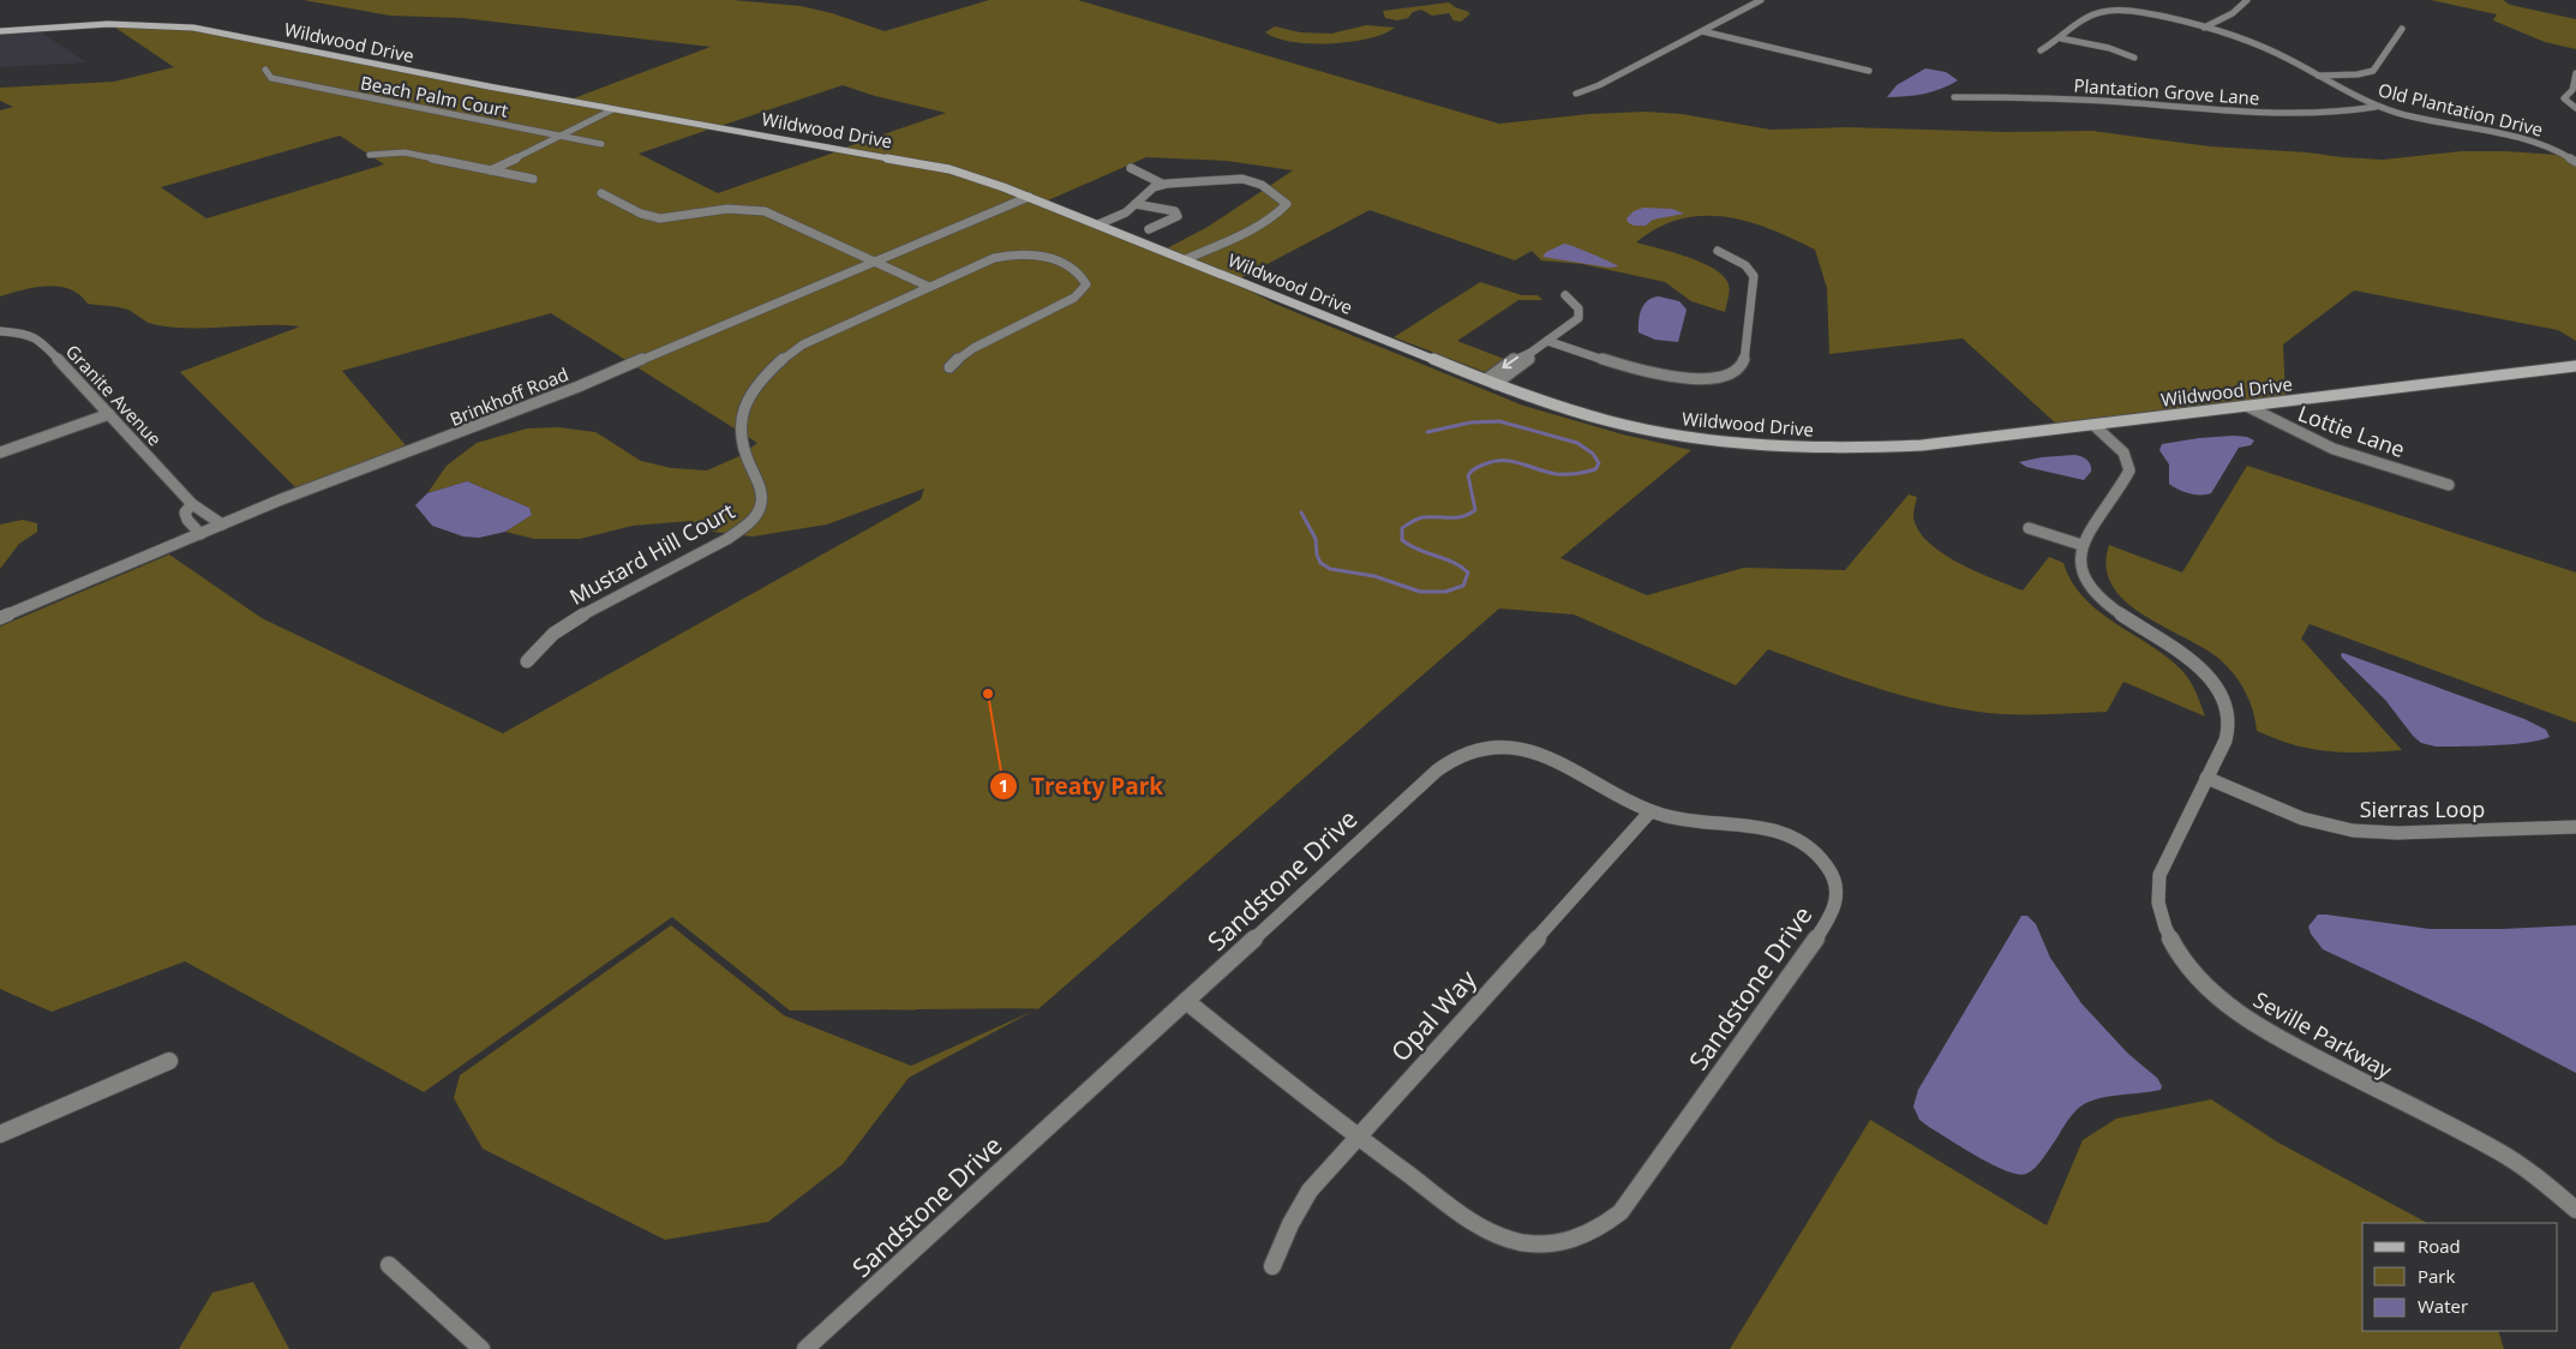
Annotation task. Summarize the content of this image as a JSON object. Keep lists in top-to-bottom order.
{
  "streets": {
    "street": [
      "Wildwood Drive",
      "Plantation Grove Lane",
      "Beach Palm Court",
      "Old Plantation Drive",
      "Granite Avenue",
      "Brinkhoff Road",
      "Lottie Lane",
      "Mustard Hill Court",
      "Sierras Loop",
      "Sandstone Drive",
      "Opal Way",
      "Seville Parkway"
    ]
  },
  "crossings": [
    ["Wildwood Drive", "Brinkhoff Road"],
    ["Wildwood Drive", "Lottie Lane"],
    ["Plantation Grove Lane", "Old Plantation Drive"],
    ["Granite Avenue", "Brinkhoff Road"],
    ["Sierras Loop", "Seville Parkway"],
    ["Sandstone Drive", "Opal Way"]
  ],
  "places": ["Treaty Park"],
  "legend": ["Road", "Park", "Water"]
}
